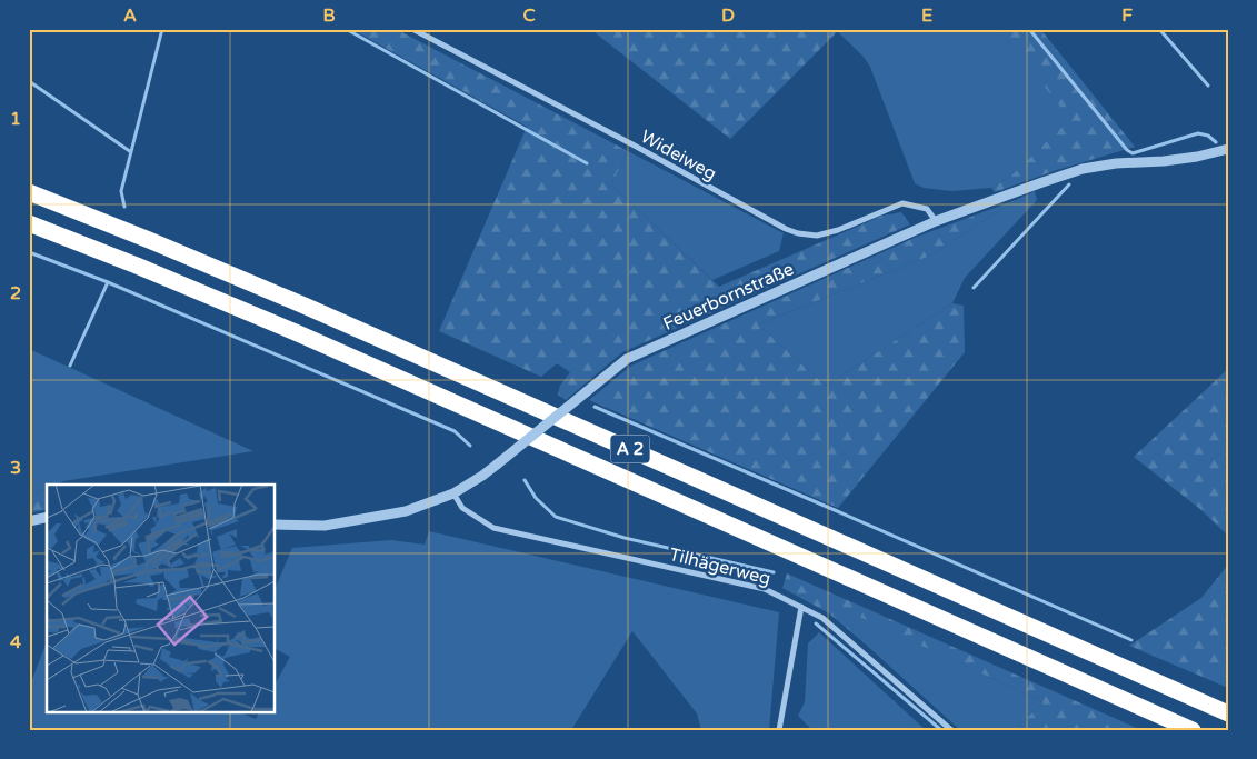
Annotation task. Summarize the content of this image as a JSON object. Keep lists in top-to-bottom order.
{
  "streets": {
    "highway": ["A 2"],
    "street": ["Wideiweg", "Feuerbornstraße", "Tilhägerweg"]
  },
  "crossings": [
    ["Wideiweg", "Feuerbornstraße"],
    ["Feuerbornstraße", "Tilhägerweg"]
  ],
  "grid": {
    "columns": [
      "A",
      "B",
      "C",
      "D",
      "E",
      "F"
    ],
    "rows": [
      "1",
      "2",
      "3",
      "4"
    ]
  }
}
